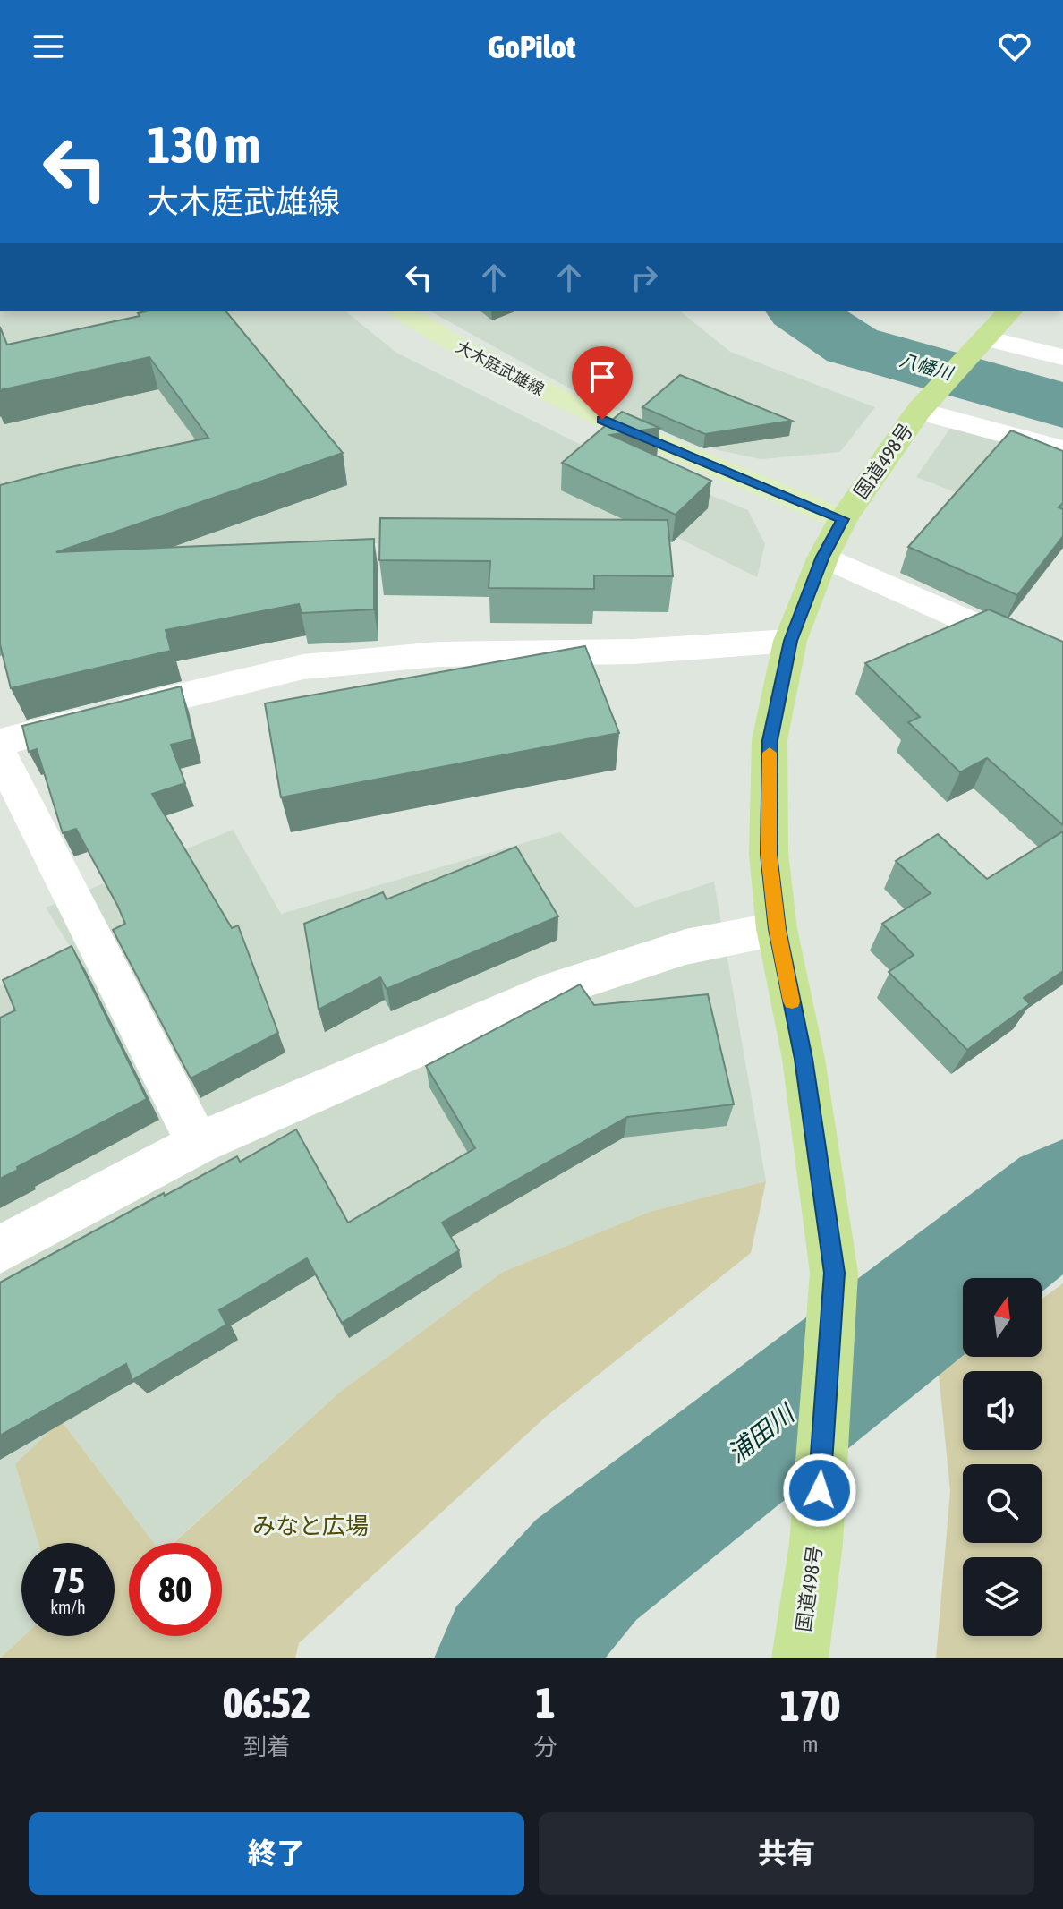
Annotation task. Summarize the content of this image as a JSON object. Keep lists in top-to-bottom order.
{
  "streets": {
    "highway": ["国道498号"],
    "main road": ["大木庭武雄線"]
  },
  "crossings": [
    ["大木庭武雄線", "国道498号"]
  ],
  "water": ["八幡川", "浦田川"],
  "parks": ["みなと広場"],
  "north": "top",
  "page": {
    "header": "GoPilot",
    "turn": ["130 m", "大木庭武雄線"],
    "speed": "75 km/h",
    "limit": "80",
    "eta": [
      "06:52",
      "到着",
      "1",
      "分",
      "170",
      "m"
    ],
    "buttons": ["終了", "共有"]
  }
}
